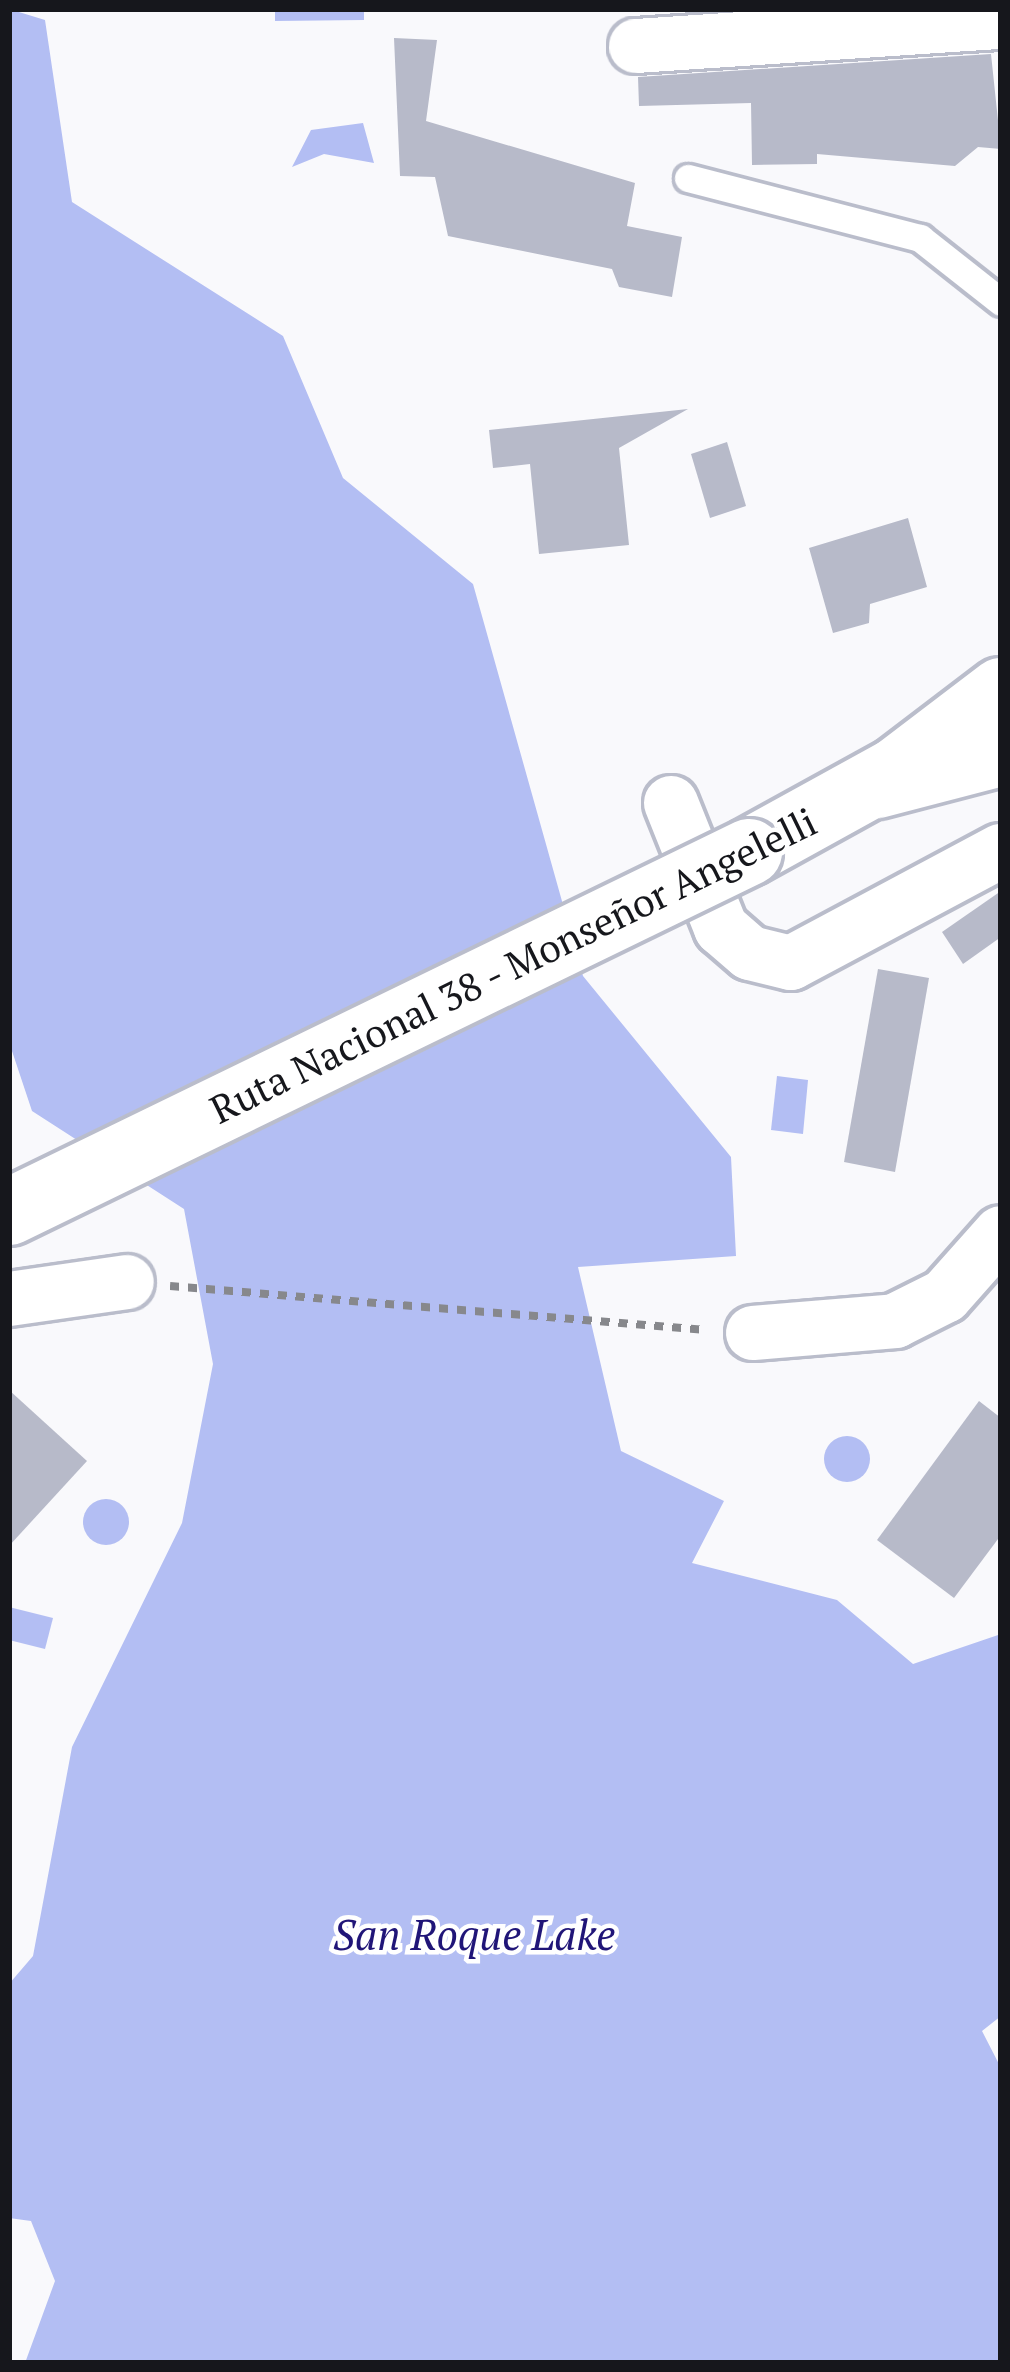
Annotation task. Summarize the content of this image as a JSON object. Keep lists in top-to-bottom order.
{
  "streets": {
    "main road": ["Ruta Nacional 38 - Monseñor Angelelli"]
  },
  "water": ["San Roque Lake"]
}
